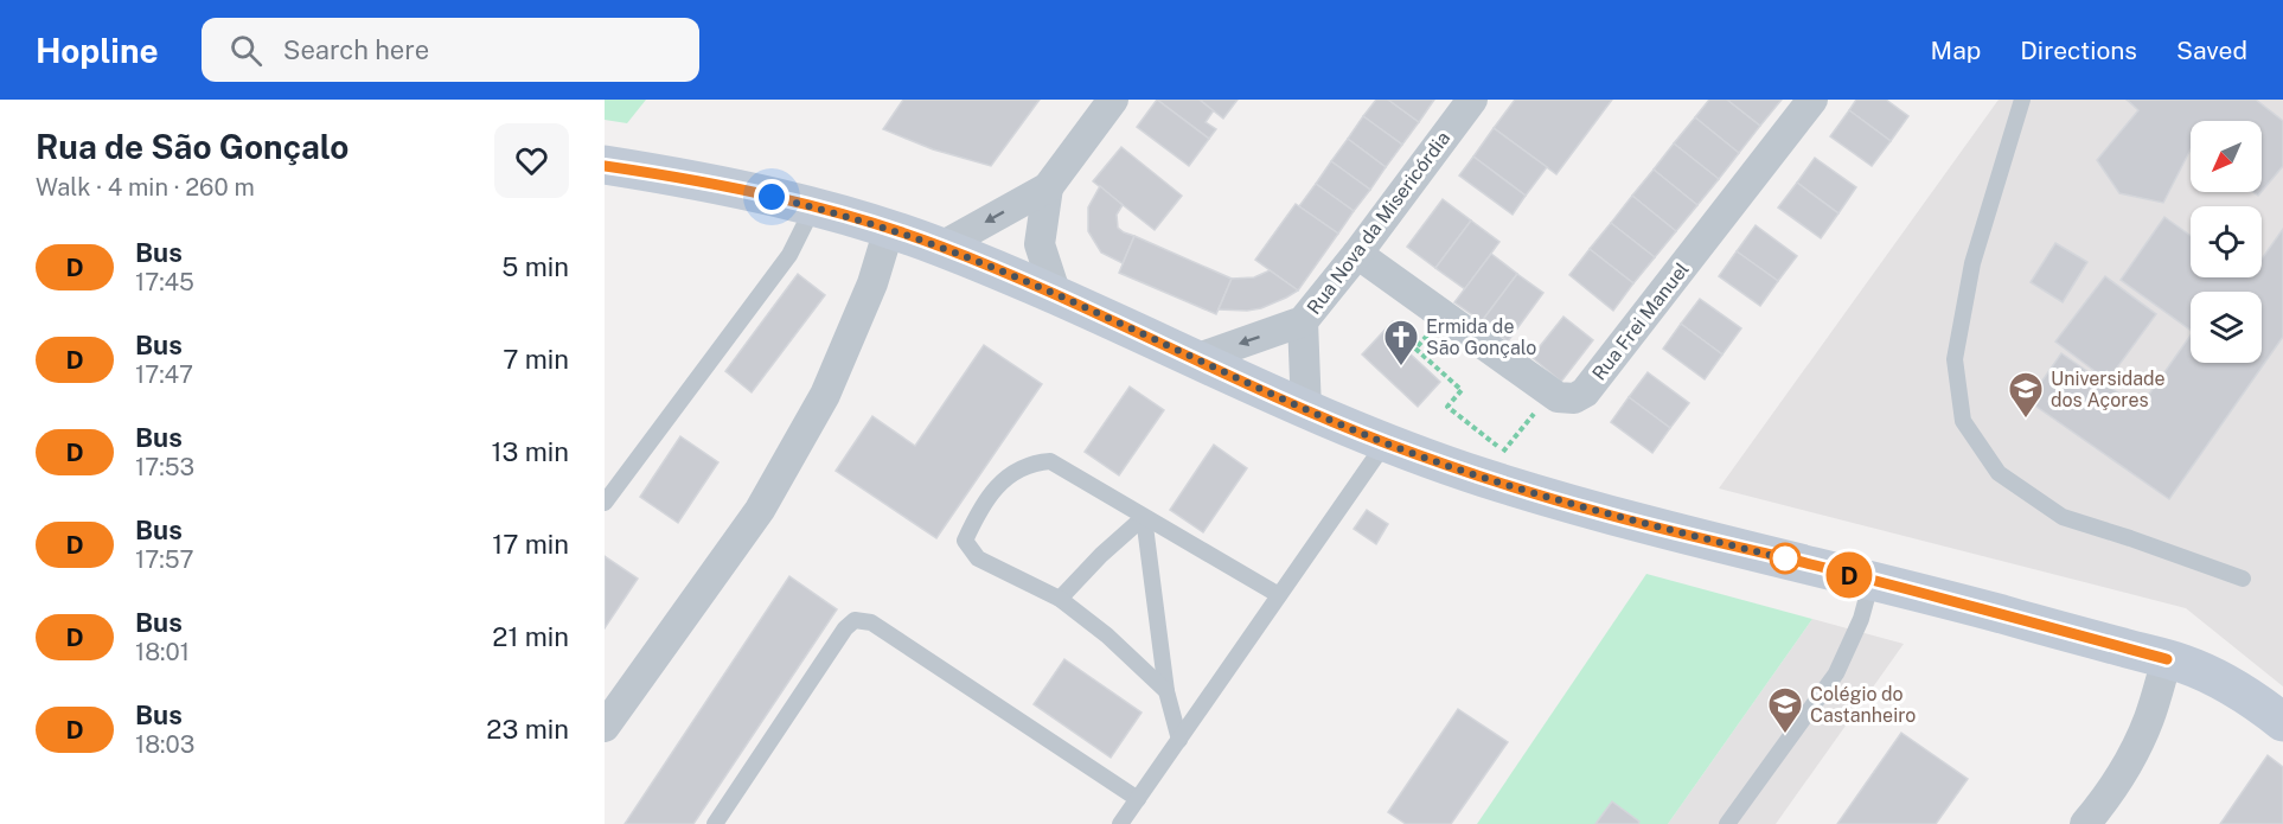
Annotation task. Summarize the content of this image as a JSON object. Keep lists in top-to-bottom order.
{
  "streets": {
    "street": ["Rua Nova da Misericórdia", "Rua Frei Manuel"]
  },
  "crossings": [
    ["Rua Nova da Misericórdia", "Rua Frei Manuel"]
  ],
  "places": {
    "church": ["Ermida de São Gonçalo"],
    "school or university": ["Universidade dos Açores", "Colégio do Castanheiro"]
  },
  "lines": ["bus line D"],
  "north": "bottom left",
  "page": {
    "header": "Hopline",
    "search": "Search here",
    "nav": ["Map", "Directions", "Saved"],
    "heading": ["Rua de São Gonçalo", "Walk · 4 min · 260 m"],
    "on_map": "D",
    "list": [
      {
        "mark": "D",
        "name": "Bus",
        "note": "17:45",
        "value": "5 min"
      },
      {
        "mark": "D",
        "name": "Bus",
        "note": "17:47",
        "value": "7 min"
      },
      {
        "mark": "D",
        "name": "Bus",
        "note": "17:53",
        "value": "13 min"
      },
      {
        "mark": "D",
        "name": "Bus",
        "note": "17:57",
        "value": "17 min"
      },
      {
        "mark": "D",
        "name": "Bus",
        "note": "18:01",
        "value": "21 min"
      },
      {
        "mark": "D",
        "name": "Bus",
        "note": "18:03",
        "value": "23 min"
      }
    ]
  }
}
